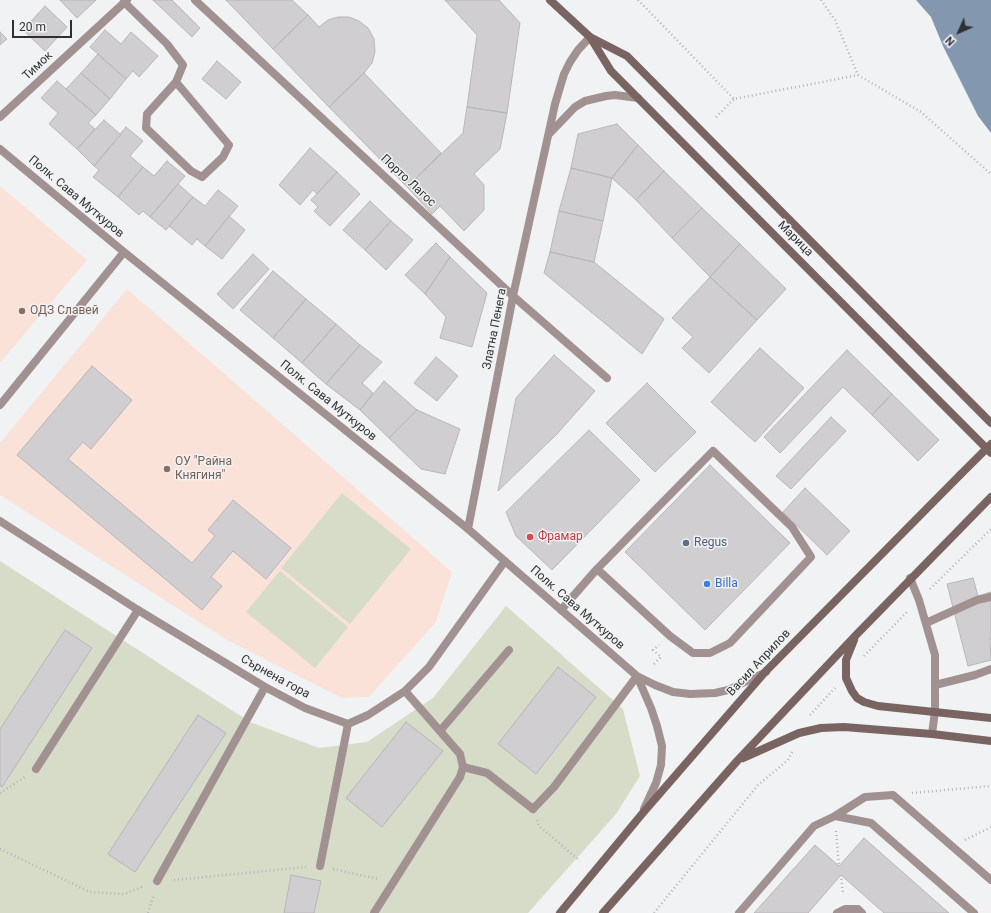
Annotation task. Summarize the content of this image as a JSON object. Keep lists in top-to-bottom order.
{
  "streets": {
    "main road": ["Марица", "Васил Априлов"],
    "street": [
      "Тимок",
      "Порто Лагос",
      "Полк. Сава Муткуров",
      "Златна Пенега",
      "Сърнена гора"
    ]
  },
  "crossings": [
    ["Порто Лагос", "Златна Пенега"],
    ["Полк. Сава Муткуров", "Златна Пенега"],
    ["Марица", "Златна Пенега"]
  ],
  "places": [
    "ОДЗ Славей",
    "ОУ \"Райна Княгиня\"",
    "Фрамар",
    "Regus",
    "Billa"
  ],
  "scale_bar": "20 m",
  "north": "bottom left"
}
